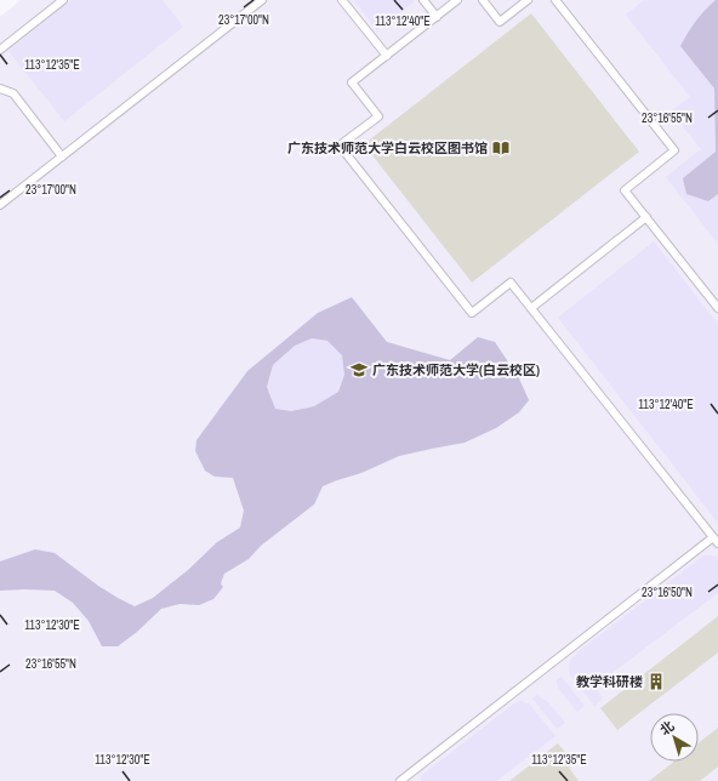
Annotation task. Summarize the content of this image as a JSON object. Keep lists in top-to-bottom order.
{
  "places": {
    "library": ["广东技术师范大学白云校区图书馆"],
    "school or university": ["广东技术师范大学(白云校区)"],
    "building": ["教学科研楼"]
  },
  "north": "top left",
  "coordinates": [
    "23°17'00\"N",
    "113°12'40\"E",
    "113°12'35\"E",
    "23°16'55\"N",
    "23°16'50\"N",
    "113°12'30\"E"
  ]
}
